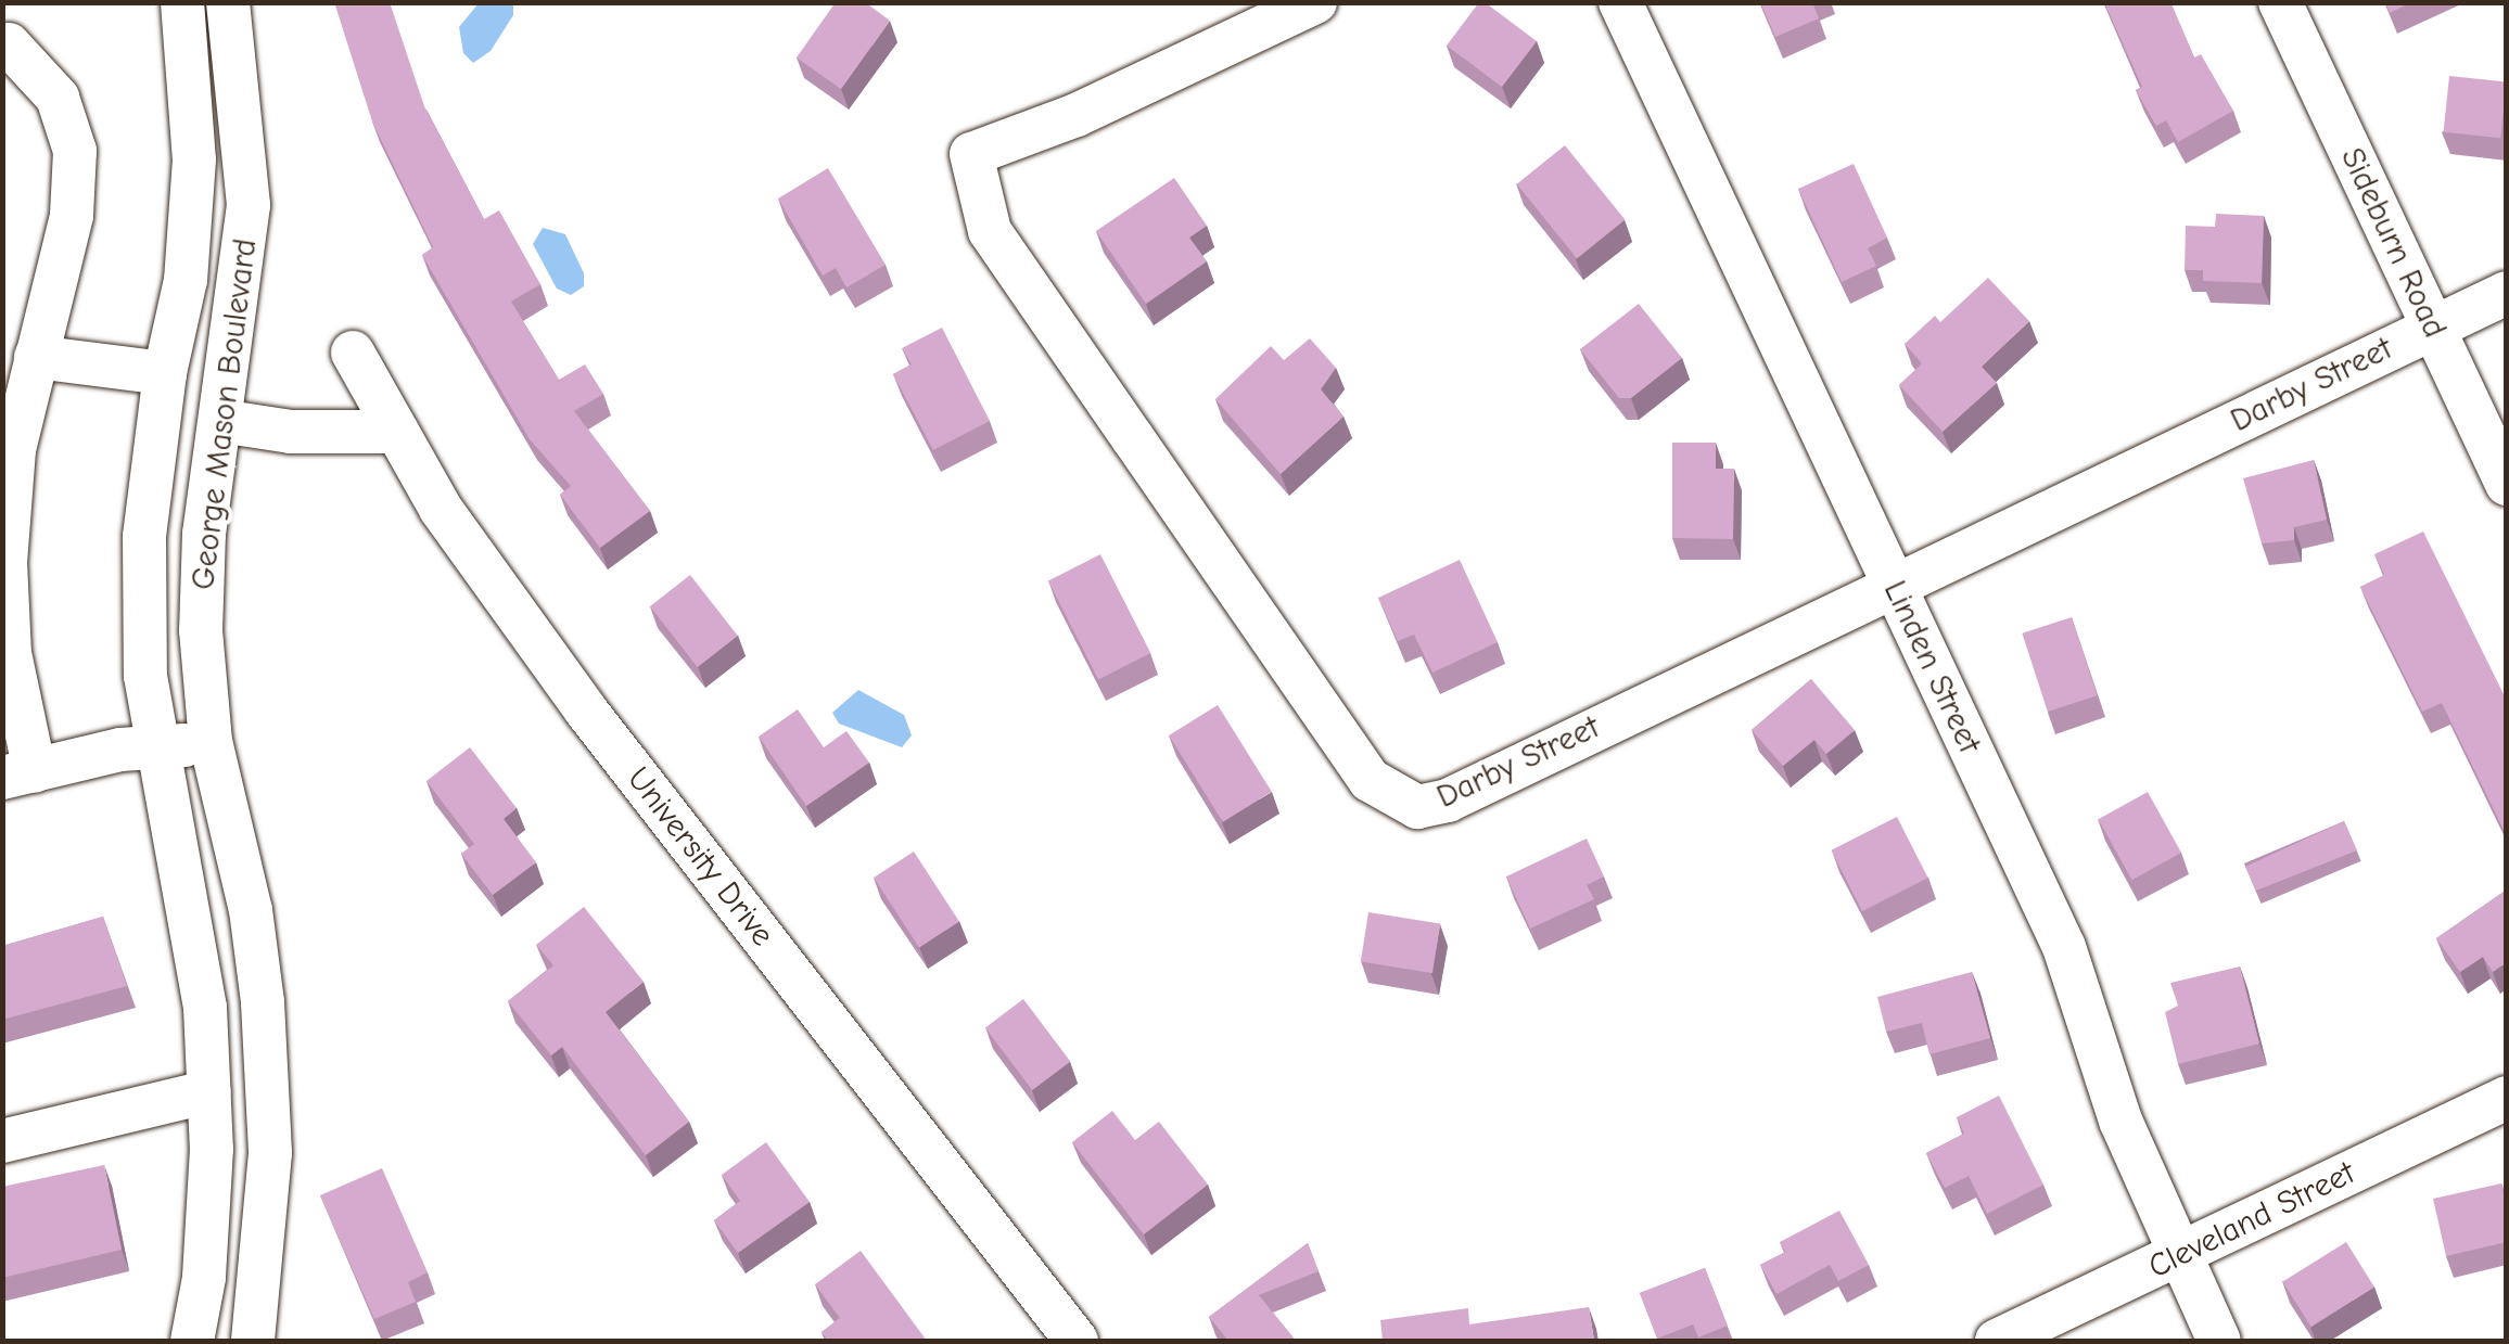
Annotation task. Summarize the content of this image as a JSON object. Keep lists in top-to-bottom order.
{
  "streets": {
    "street": [
      "Sideburn Road",
      "Darby Street",
      "George Mason Boulevard",
      "Linden Street",
      "University Drive",
      "Cleveland Street"
    ]
  },
  "crossings": [
    ["Sideburn Road", "Darby Street"],
    ["Darby Street", "Linden Street"],
    ["Linden Street", "Cleveland Street"]
  ]
}
